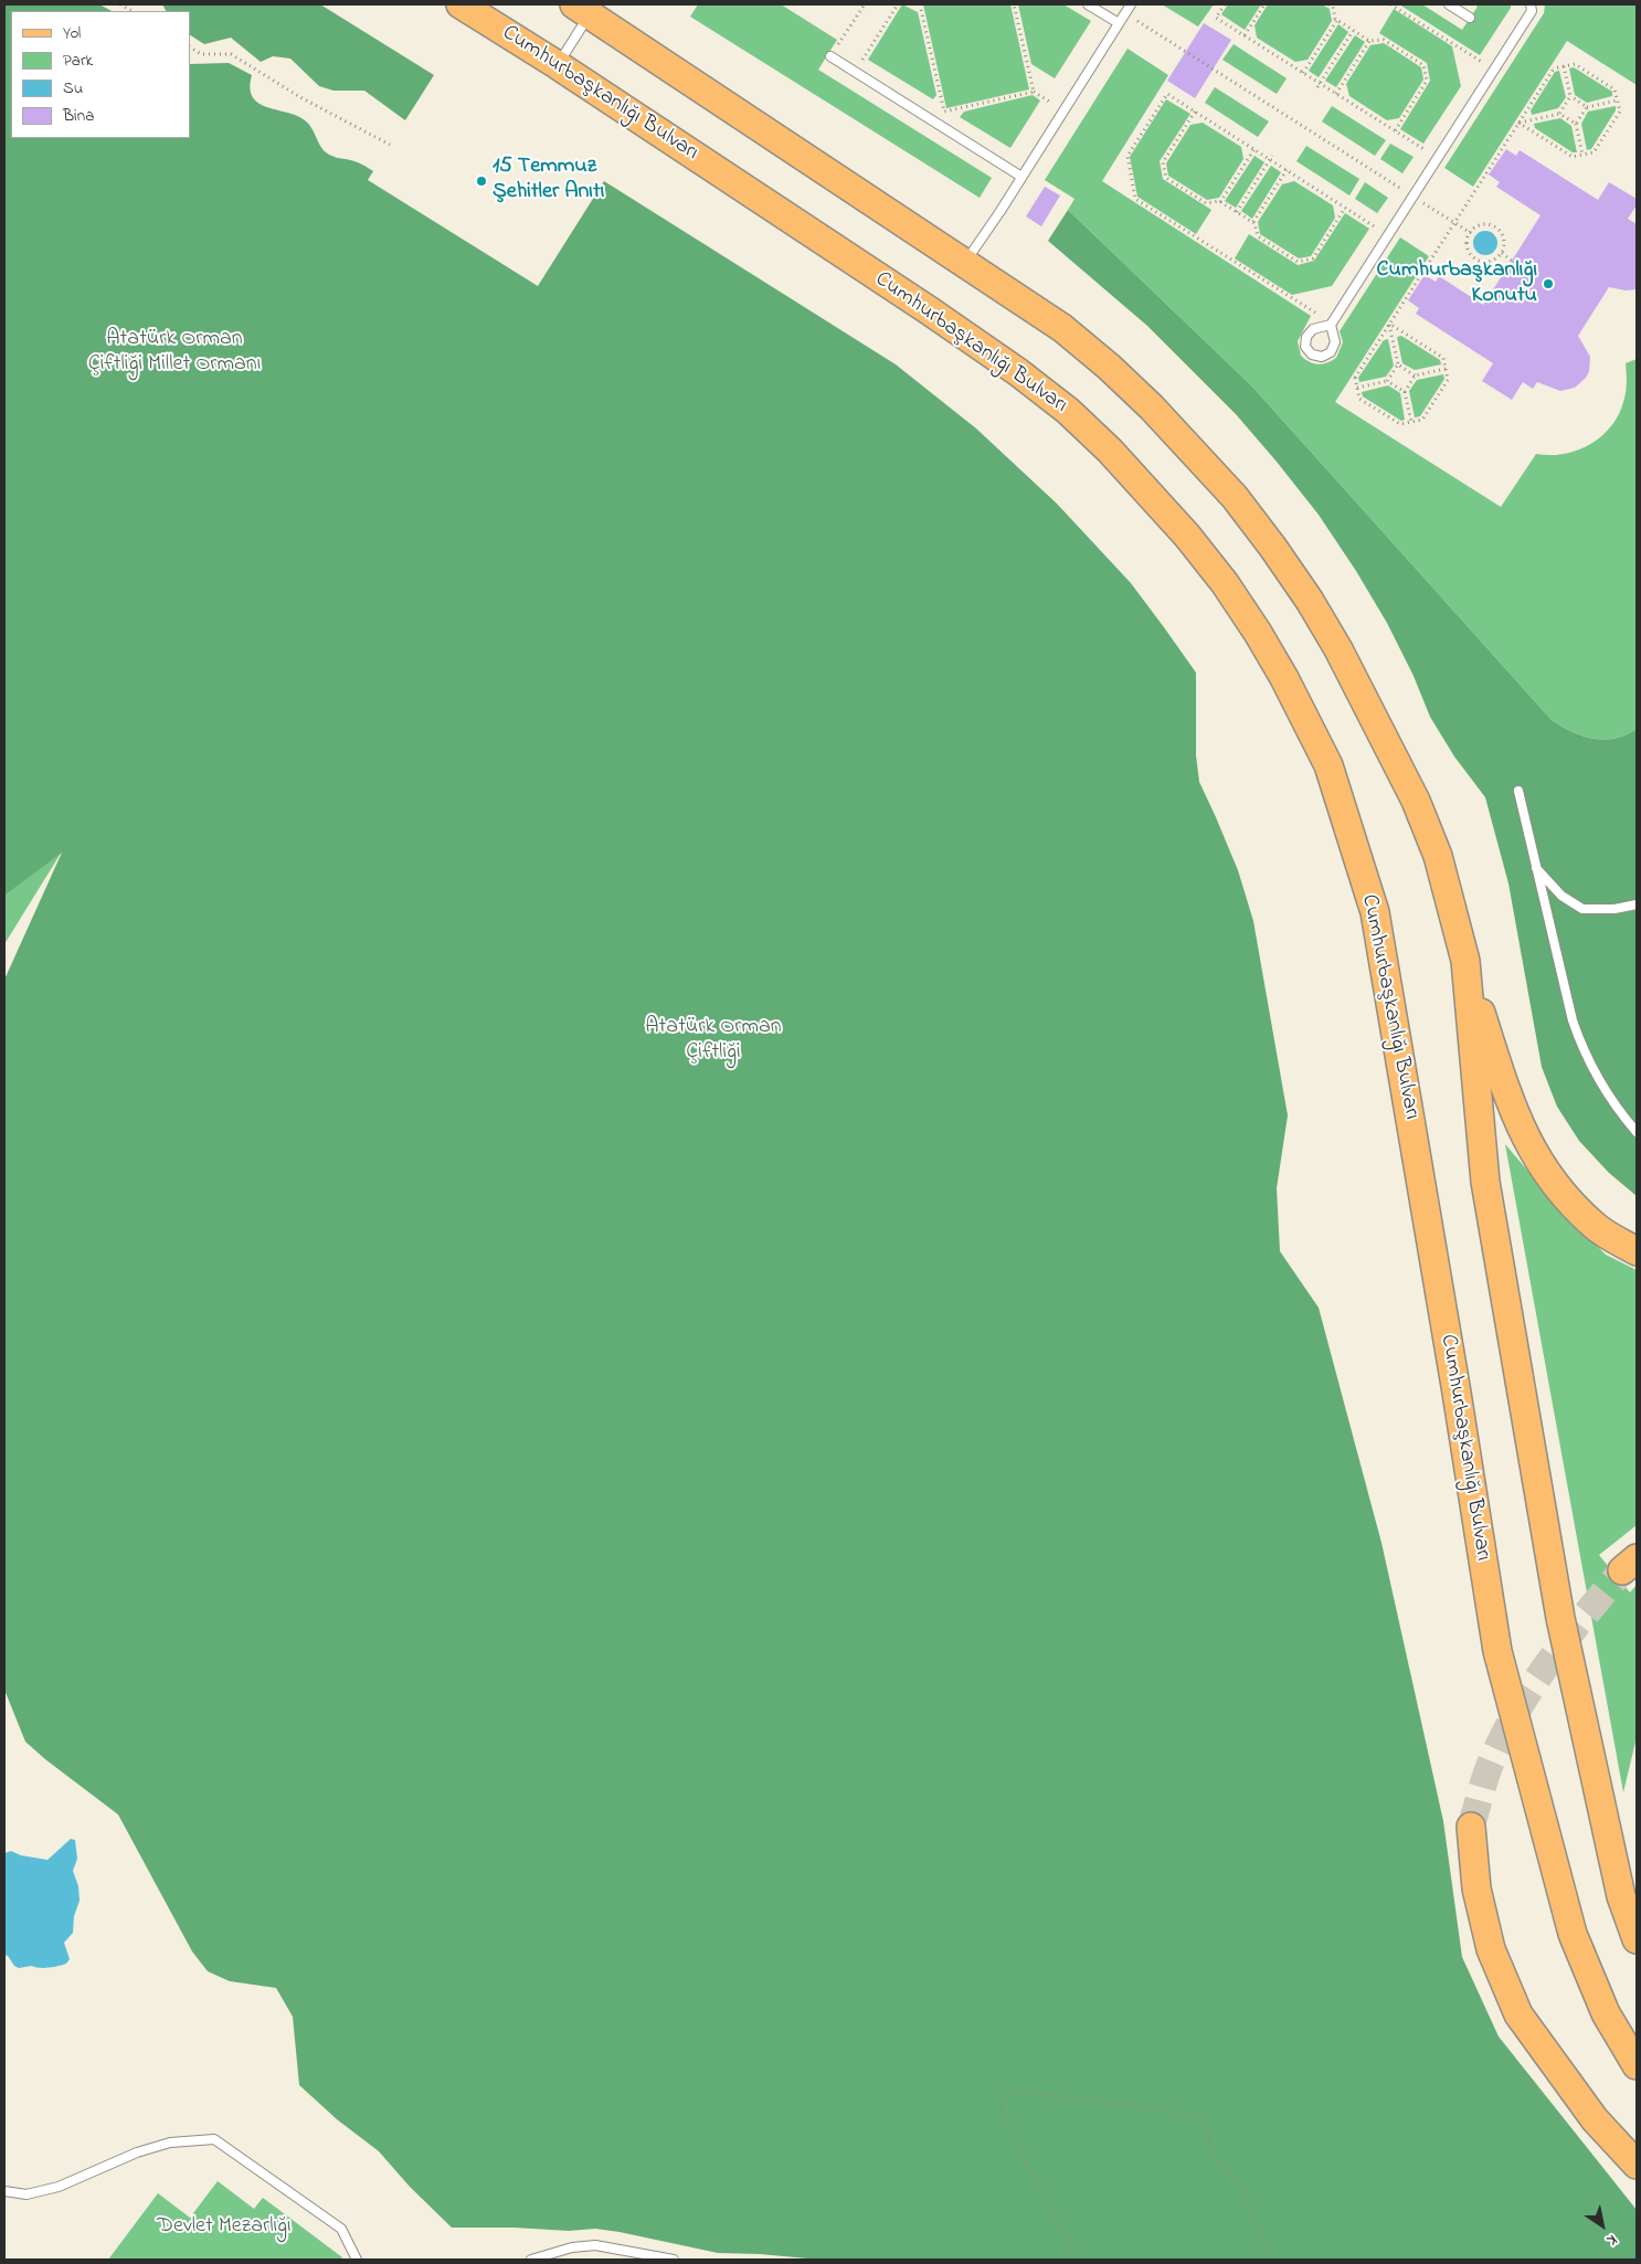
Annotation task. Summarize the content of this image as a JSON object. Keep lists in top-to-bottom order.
{
  "streets": {
    "main road": ["Cumhurbaşkanlığı Bulvarı"]
  },
  "parks": ["Atatürk Orman Çiftliği Millet Ormanı", "Atatürk Orman Çiftliği", "Devlet Mezarlığı"],
  "places": ["15 Temmuz Şehitler Anıtı", "Cumhurbaşkanlığı Konutu"],
  "legend": [
    "Yol",
    "Park",
    "Su",
    "Bina"
  ],
  "north": "bottom right"
}
